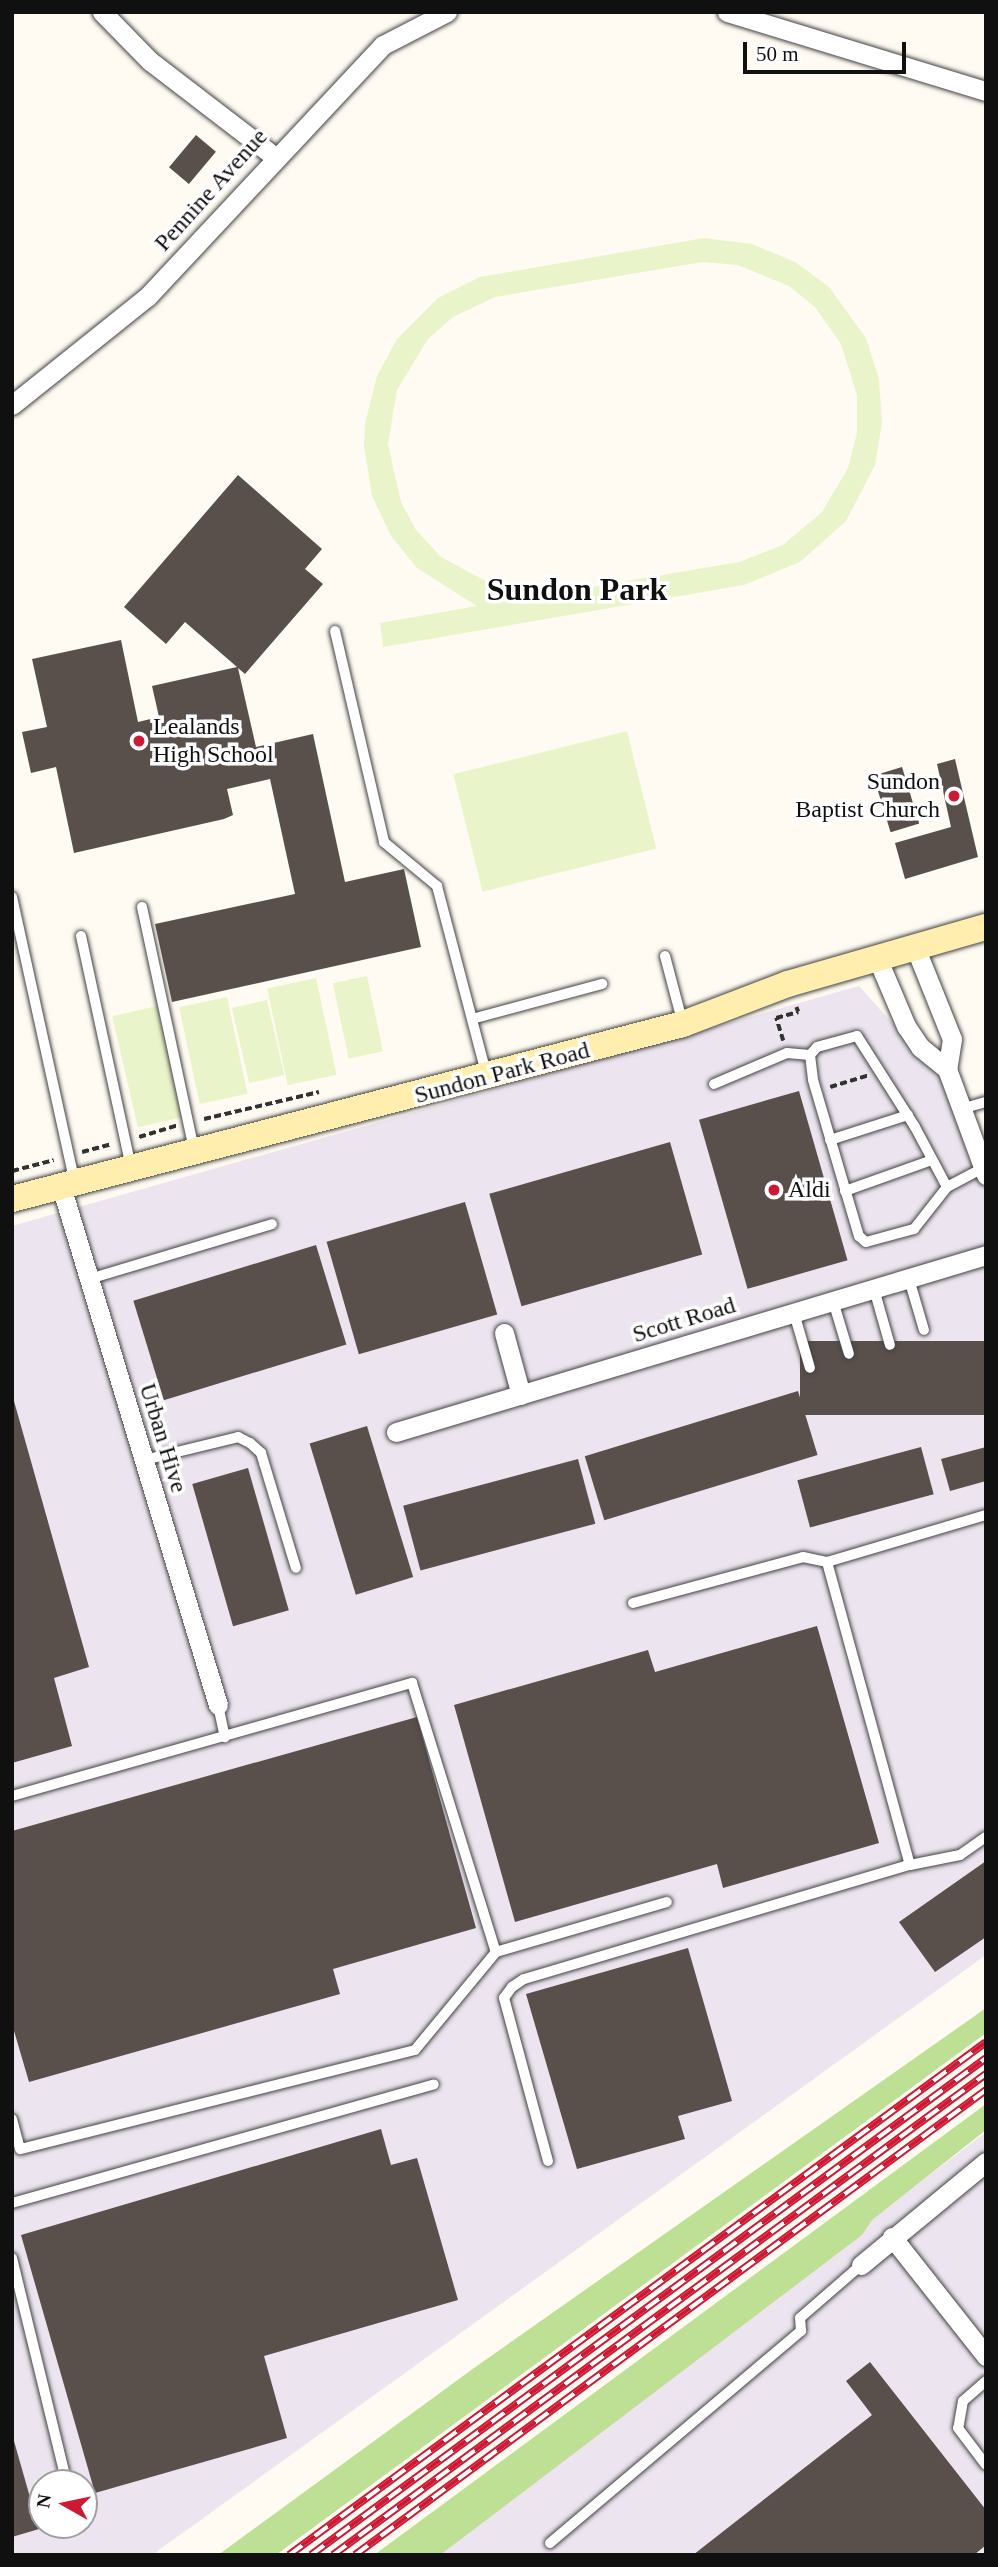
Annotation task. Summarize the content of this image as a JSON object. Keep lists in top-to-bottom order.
{
  "streets": {
    "street": [
      "Pennine Avenue",
      "Sundon Park Road",
      "Scott Road",
      "Urban Hive"
    ]
  },
  "crossings": [
    ["Sundon Park Road", "Urban Hive"]
  ],
  "districts": ["Sundon Park"],
  "places": ["Lealands High School", "Sundon Baptist Church", "Aldi"],
  "scale_bar": "50 m",
  "north": "left"
}
